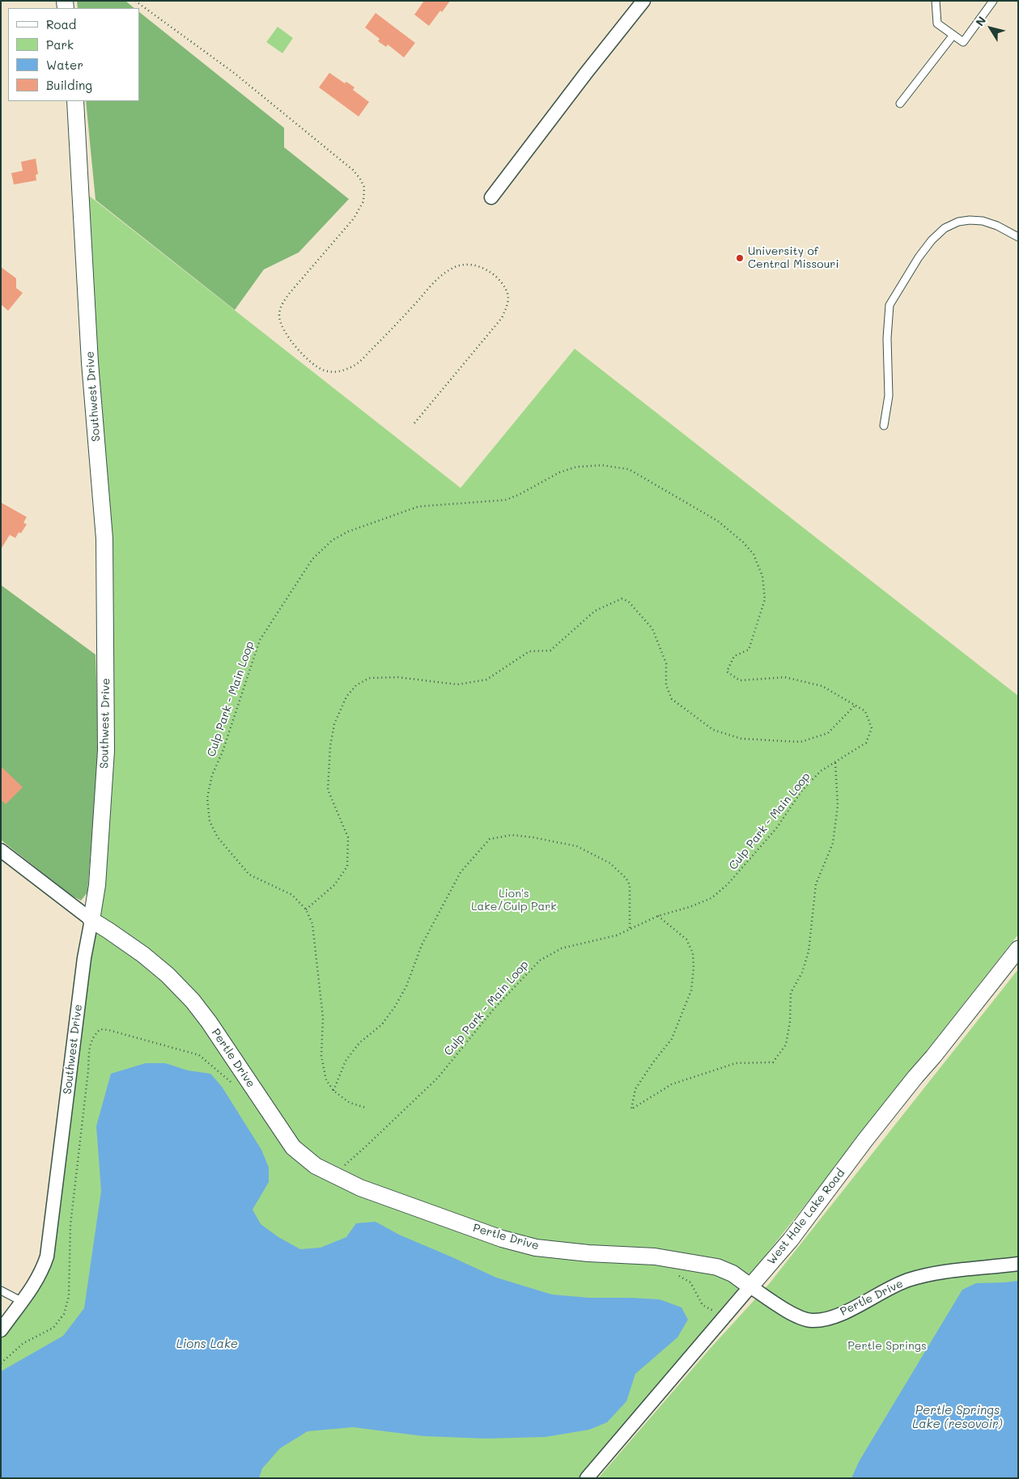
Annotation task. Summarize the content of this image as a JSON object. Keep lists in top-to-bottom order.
{
  "streets": {
    "street": ["Southwest Drive", "Pertle Drive", "West Hale Lake Road"],
    "path": ["Culp Park - Main Loop"]
  },
  "crossings": [
    ["Southwest Drive", "Pertle Drive"],
    ["Culp Park - Main Loop", "Pertle Drive"],
    ["Pertle Drive", "West Hale Lake Road"]
  ],
  "water": ["Lions Lake", "Pertle Springs Lake (resovoir)"],
  "parks": ["Lion's Lake/Culp Park", "Pertle Springs"],
  "places": ["University of Central Missouri"],
  "legend": [
    "Road",
    "Park",
    "Water",
    "Building"
  ],
  "north": "top left"
}
